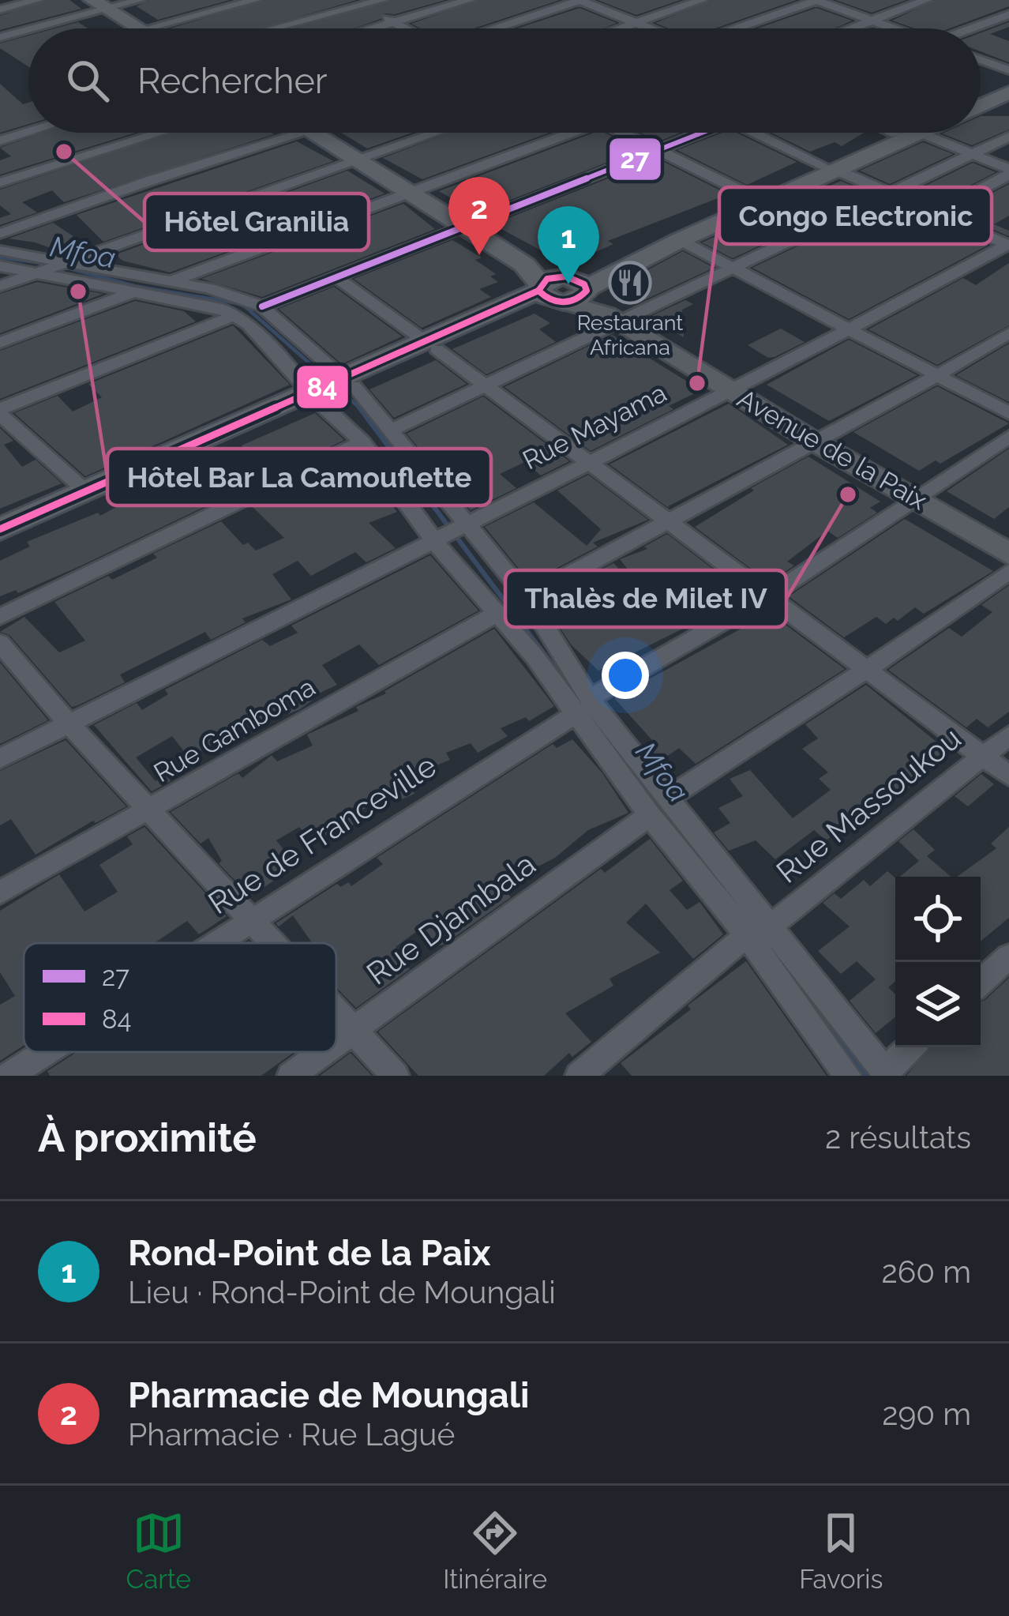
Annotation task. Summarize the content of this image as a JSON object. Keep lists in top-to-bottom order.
{
  "streets": {
    "main road": ["Avenue de la Paix"],
    "street": [
      "Rue Mayama",
      "Rue Gamboma",
      "Rue Massoukou",
      "Rue de Franceville",
      "Rue Djambala"
    ]
  },
  "crossings": [
    ["Rue Mayama", "Avenue de la Paix"],
    ["Avenue de la Paix", "Rue de Franceville"]
  ],
  "water": ["Mfoa"],
  "places": {
    "other": [
      "Hôtel Granilia",
      "Hôtel Bar La Camouflette",
      "Congo Electronic",
      "Thalès de Milet IV"
    ],
    "restaurant": ["Restaurant Africana"]
  },
  "lines": ["transit line 27", "transit line 84"],
  "legend": ["27", "84"],
  "page": {
    "search": "Rechercher",
    "pins": ["2", "1"],
    "heading": ["À proximité", "2 résultats"],
    "list": [
      {
        "mark": "1",
        "name": "Rond-Point de la Paix",
        "note": "Lieu · Rond-Point de Moungali",
        "value": "260 m"
      },
      {
        "mark": "2",
        "name": "Pharmacie de Moungali",
        "note": "Pharmacie · Rue Lagué",
        "value": "290 m"
      }
    ],
    "nav": ["Carte", "Itinéraire", "Favoris"]
  }
}
